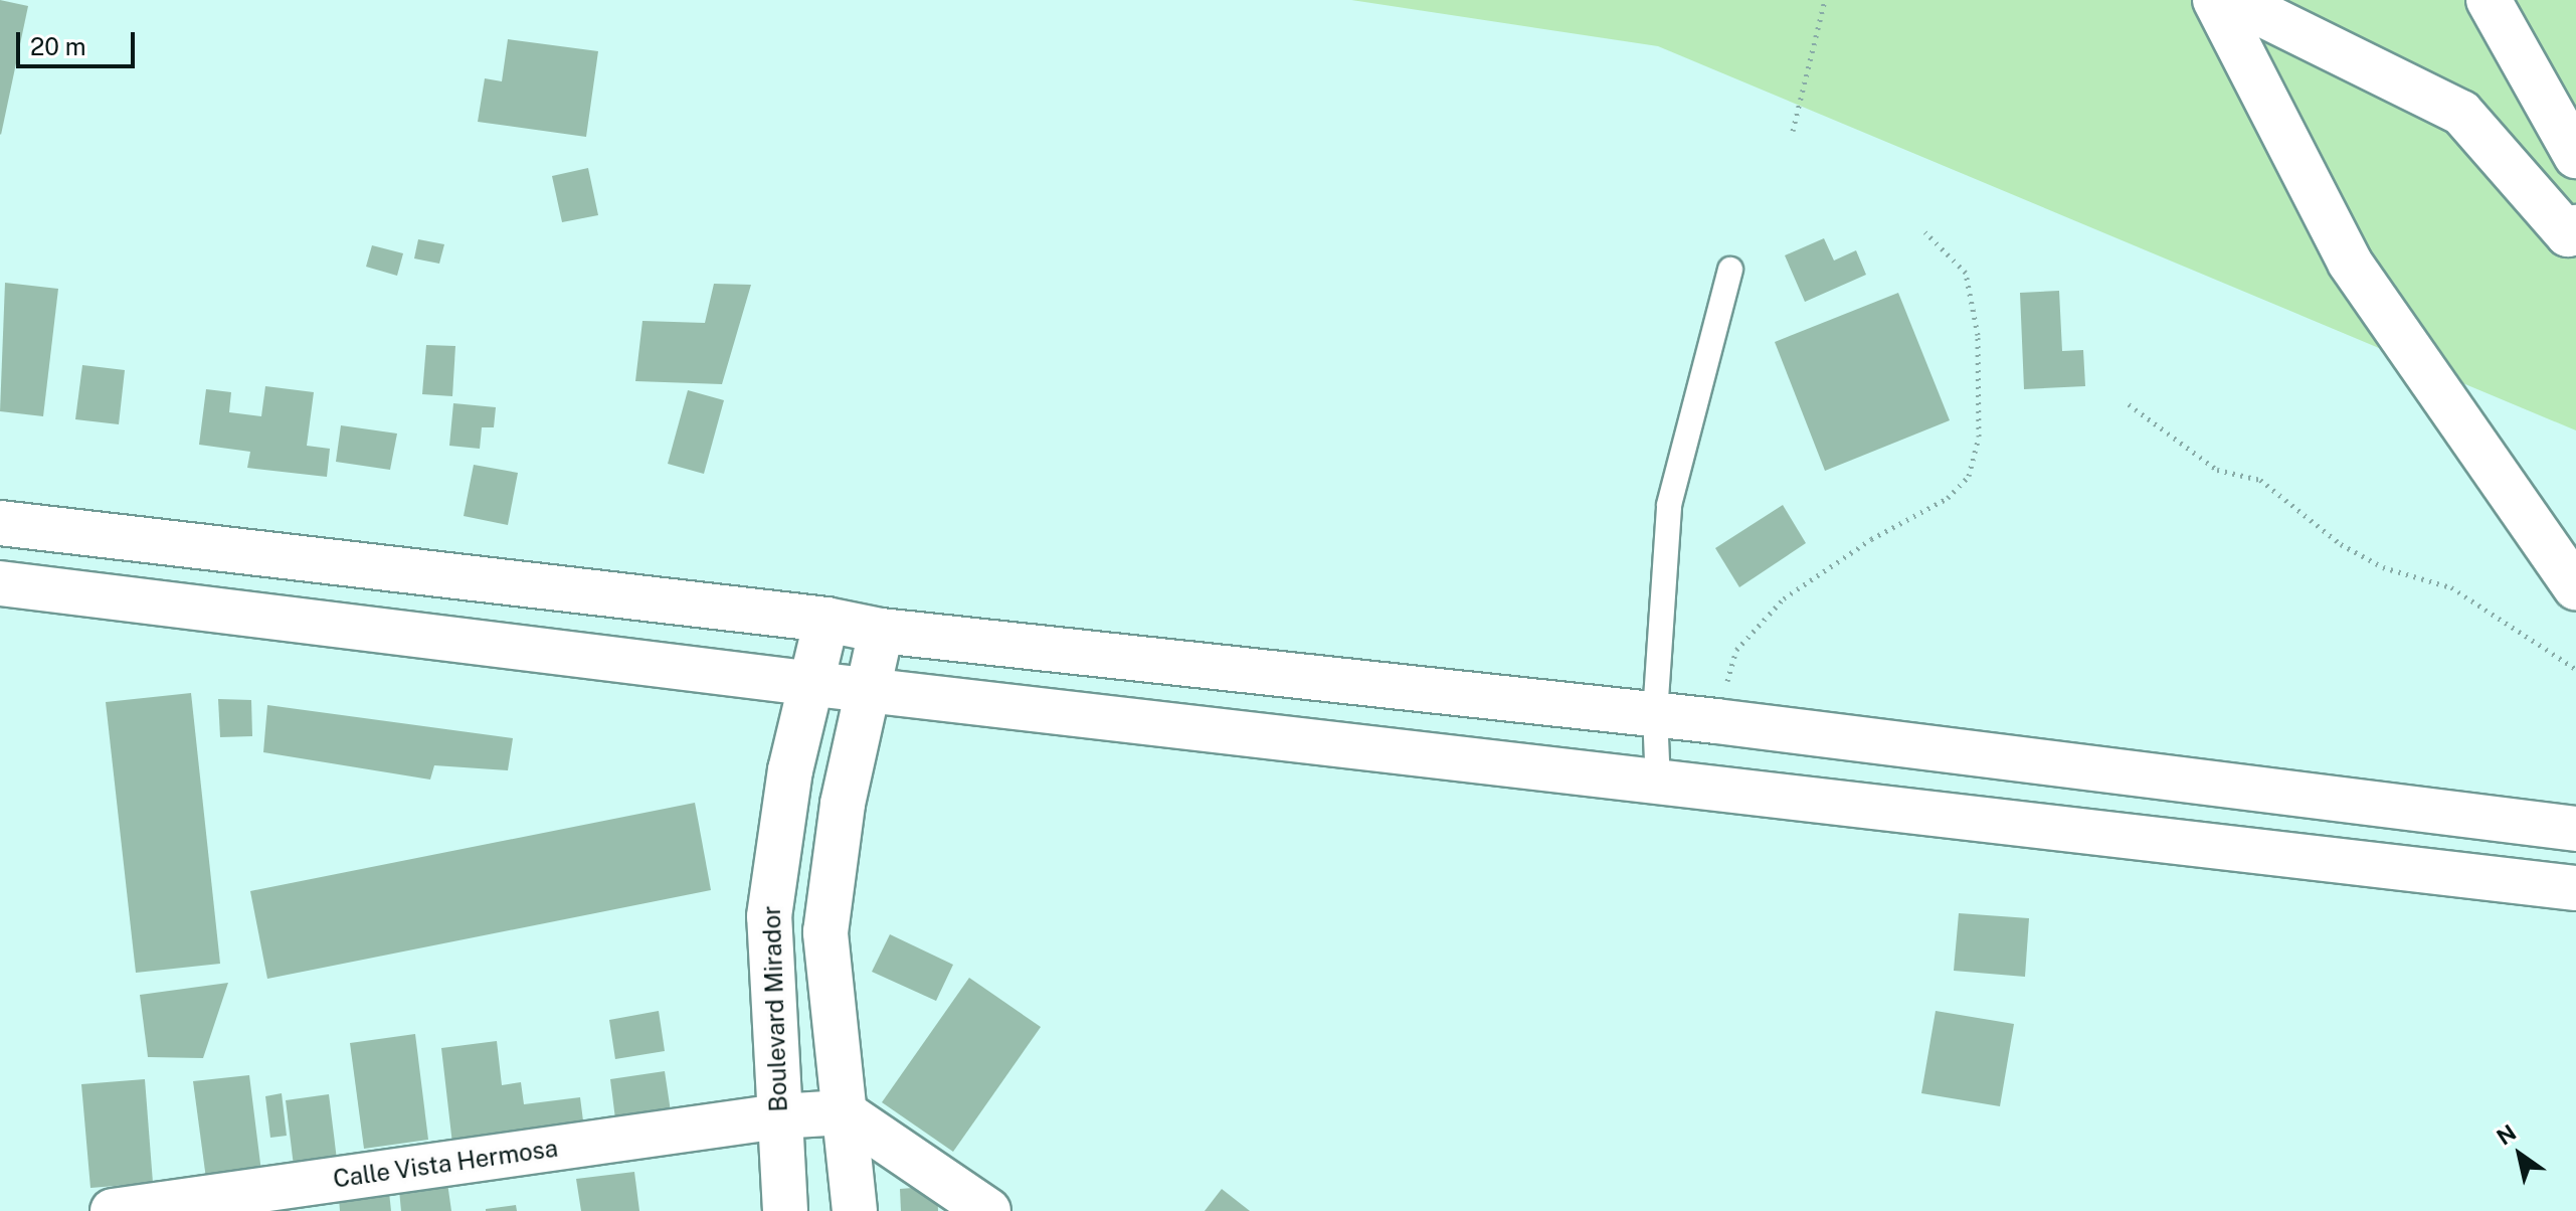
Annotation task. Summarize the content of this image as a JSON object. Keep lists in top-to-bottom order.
{
  "streets": {
    "main road": ["Boulevard Mirador", "Calle Vista Hermosa"]
  },
  "crossings": [
    ["Boulevard Mirador", "Calle Vista Hermosa"]
  ],
  "scale_bar": "20 m",
  "north": "top left"
}
